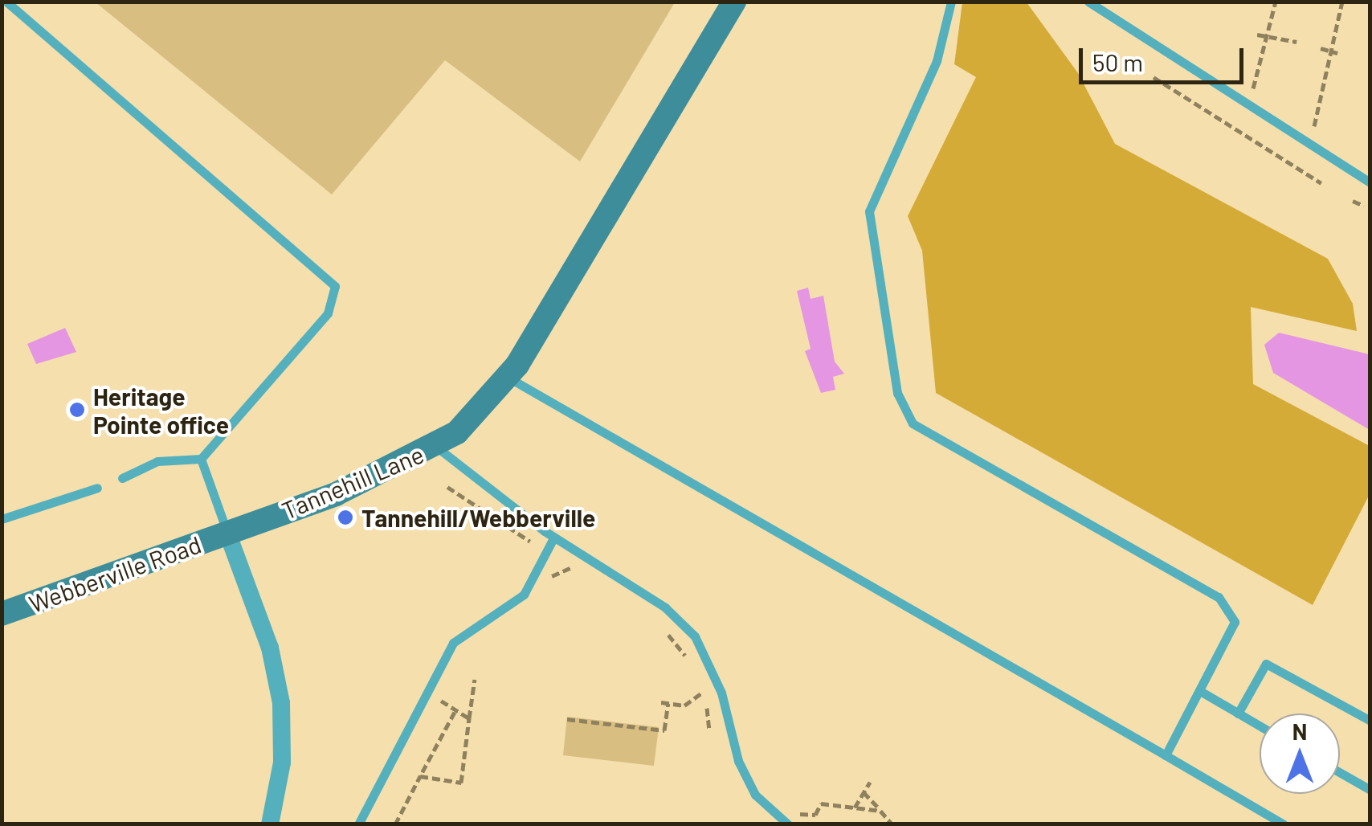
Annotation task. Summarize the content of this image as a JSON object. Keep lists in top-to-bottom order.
{
  "streets": {
    "street": ["Tannehill Lane", "Webberville Road"]
  },
  "crossings": [
    ["Tannehill Lane", "Webberville Road"]
  ],
  "places": ["Heritage Pointe office", "Tannehill/Webberville"],
  "scale_bar": "50 m",
  "north": "top"
}
